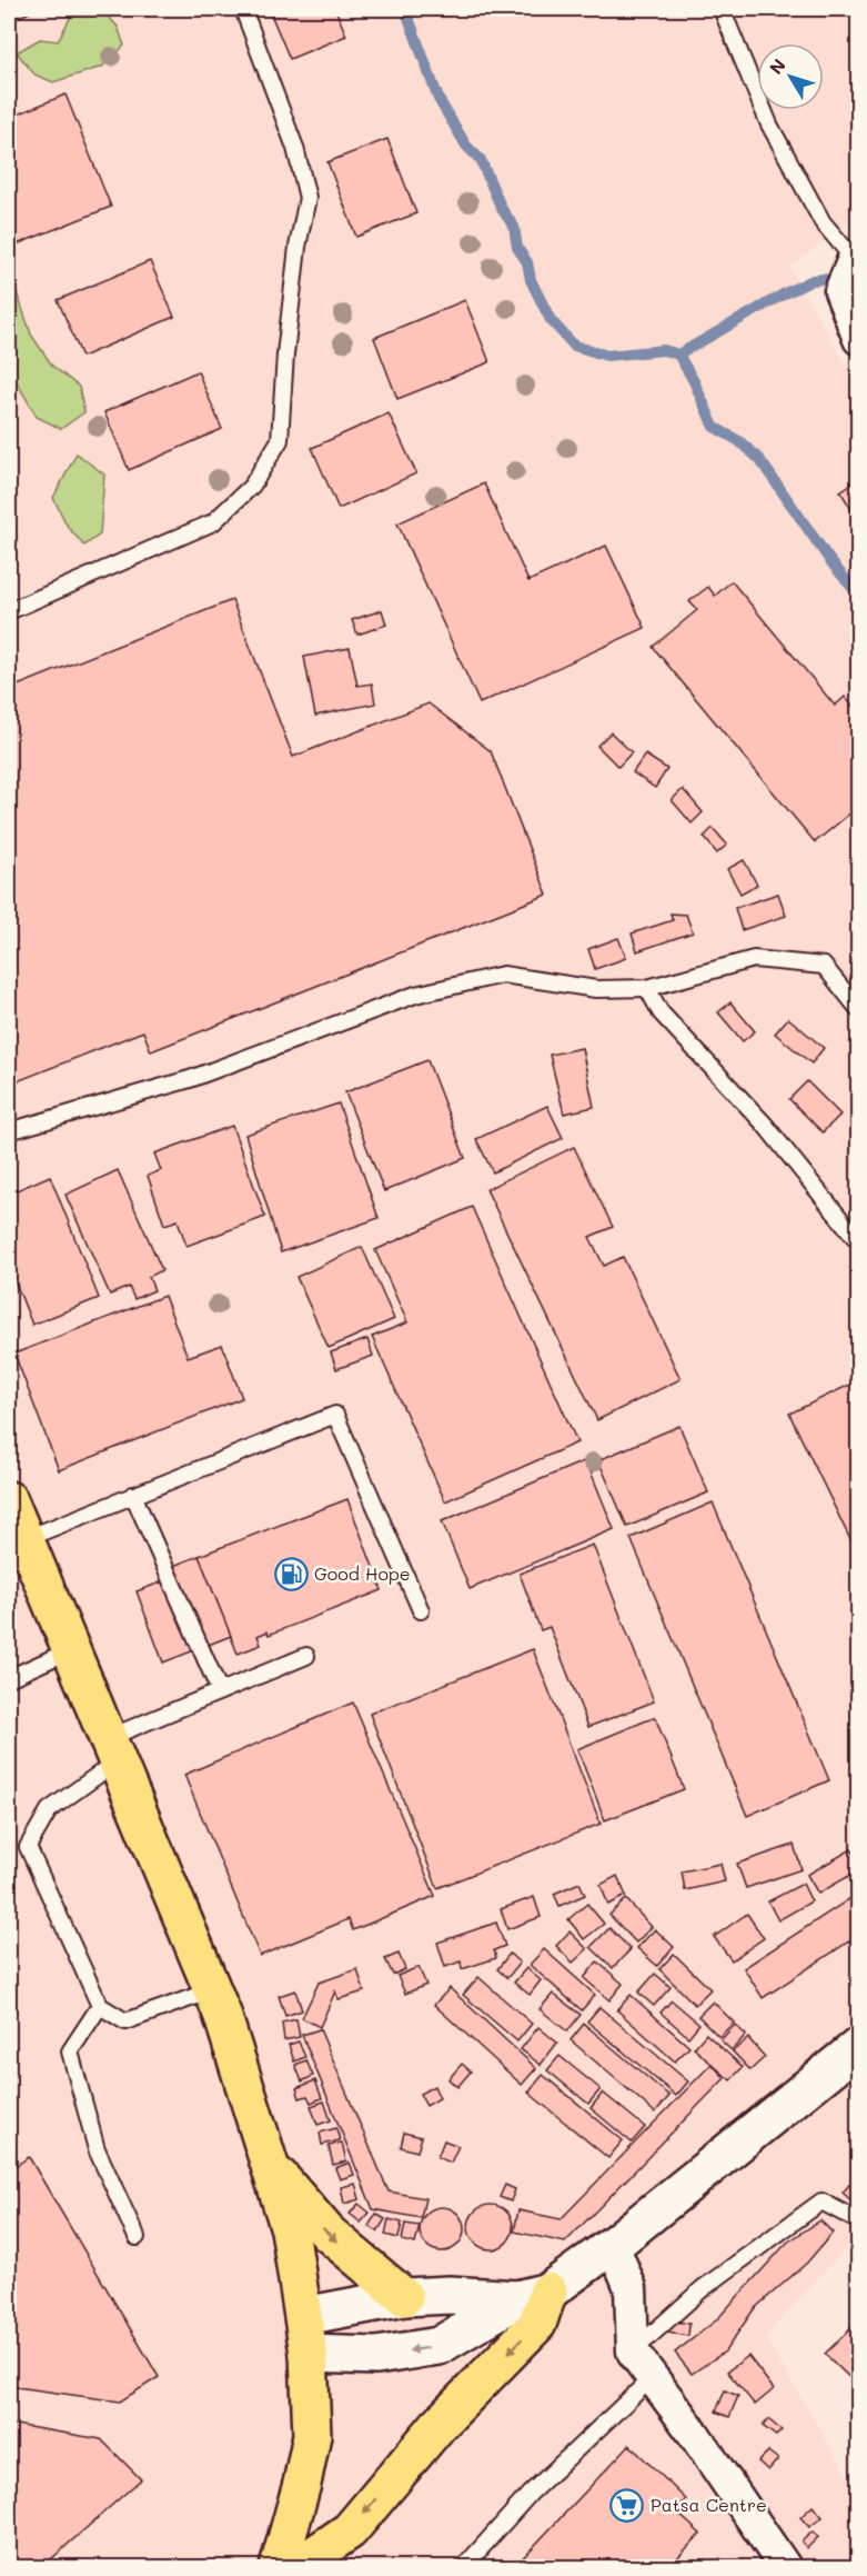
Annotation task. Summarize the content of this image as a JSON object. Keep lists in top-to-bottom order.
{
  "places": {
    "fuel station": ["Good Hope"],
    "supermarket": ["Patsa Centre"]
  },
  "north": "top left"
}
